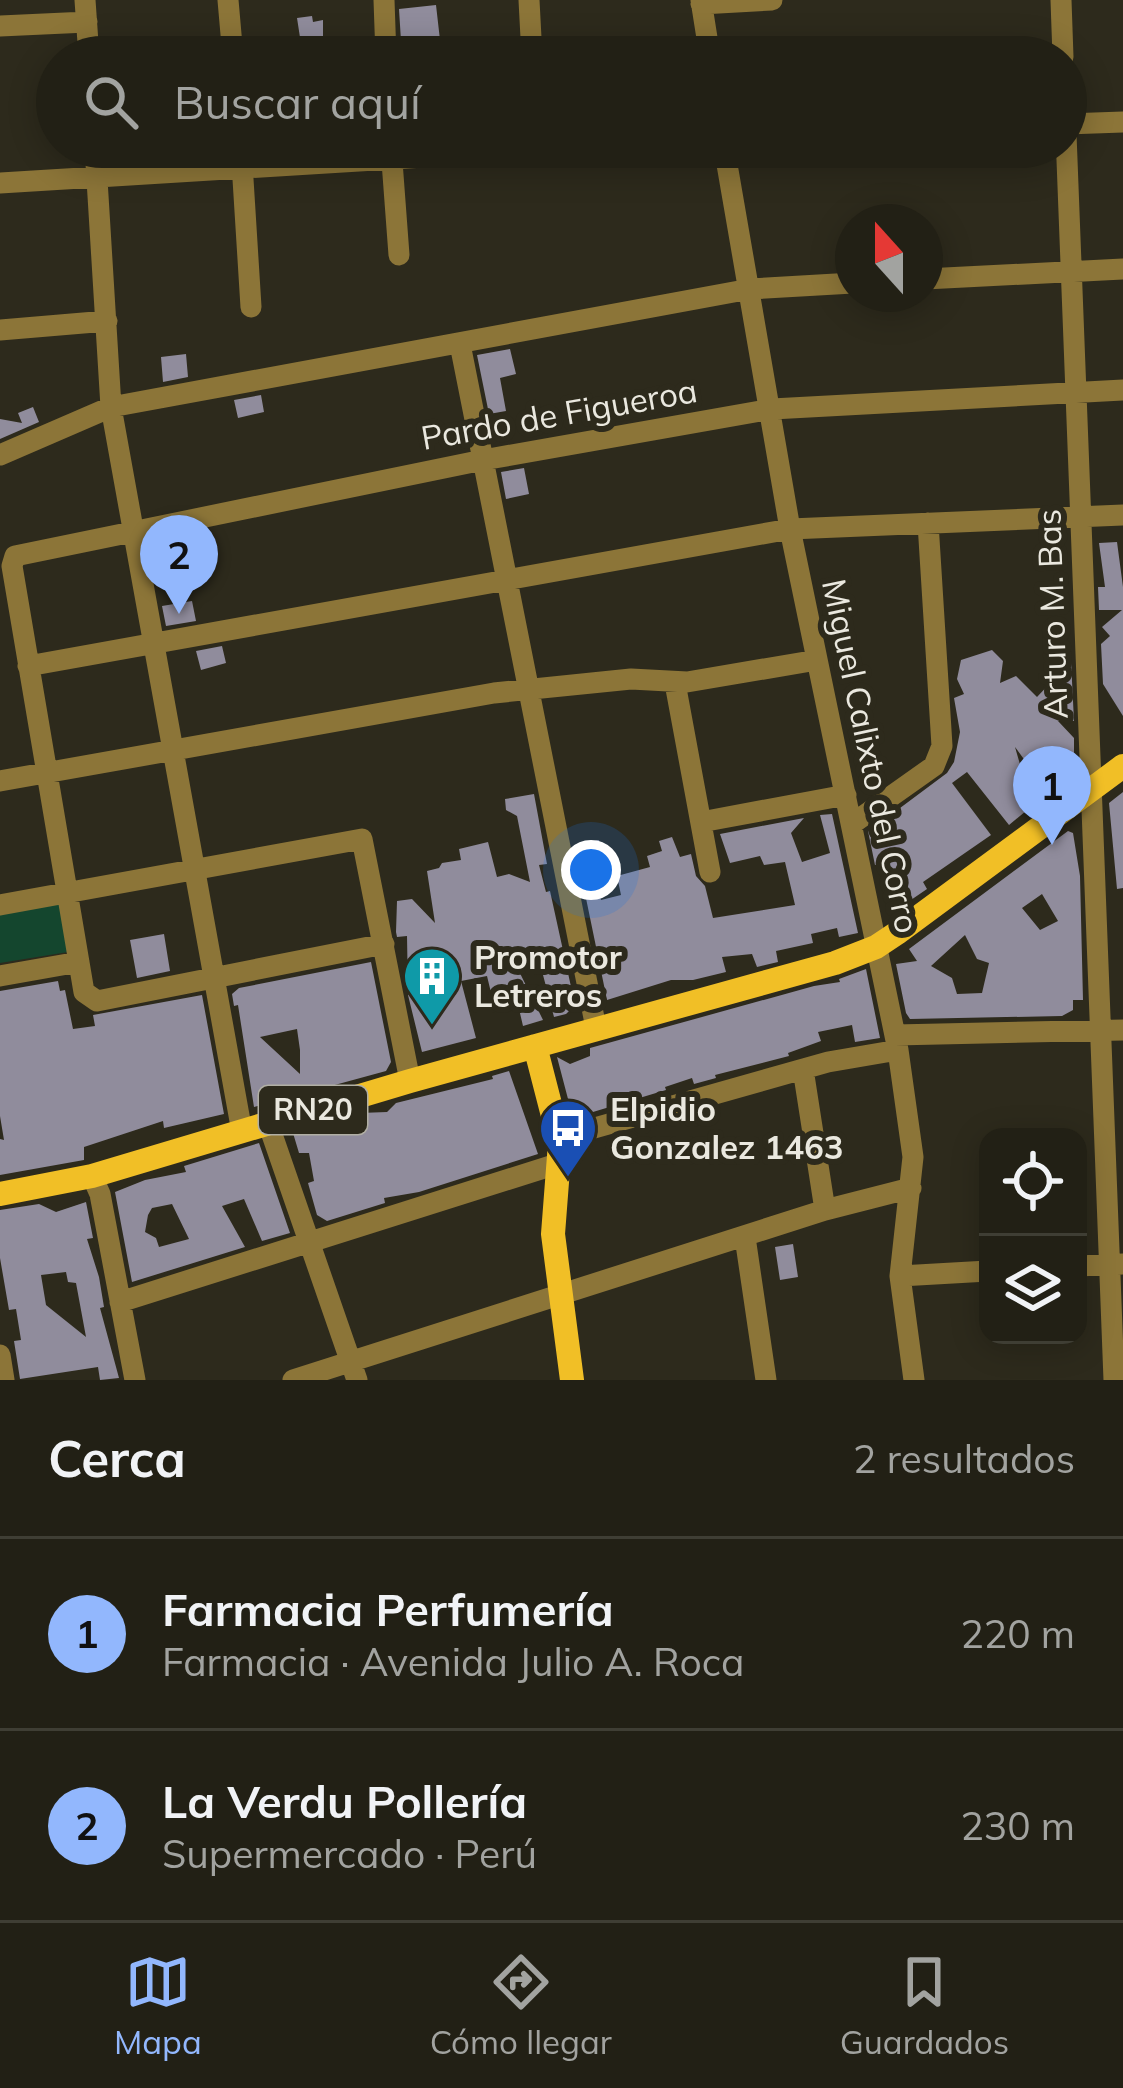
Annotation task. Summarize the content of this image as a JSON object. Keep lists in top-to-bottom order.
{
  "streets": {
    "main road": ["RN20"],
    "street": ["Pardo de Figueroa", "Arturo M. Bas", "Miguel Calixto del Corro"]
  },
  "crossings": [
    ["Pardo de Figueroa", "Arturo M. Bas"],
    ["Pardo de Figueroa", "Miguel Calixto del Corro"],
    ["Arturo M. Bas", "RN20"],
    ["Miguel Calixto del Corro", "RN20"]
  ],
  "places": {
    "building": ["Promotor Letreros"],
    "bus stop": ["Elpidio Gonzalez 1463"]
  },
  "north": "top",
  "page": {
    "search": "Buscar aquí",
    "pins": ["2", "1"],
    "heading": ["Cerca", "2 resultados"],
    "list": [
      {
        "mark": "1",
        "name": "Farmacia Perfumería",
        "note": "Farmacia · Avenida Julio A. Roca",
        "value": "220 m"
      },
      {
        "mark": "2",
        "name": "La Verdu Pollería",
        "note": "Supermercado · Perú",
        "value": "230 m"
      }
    ],
    "nav": ["Mapa", "Cómo llegar", "Guardados"]
  }
}
